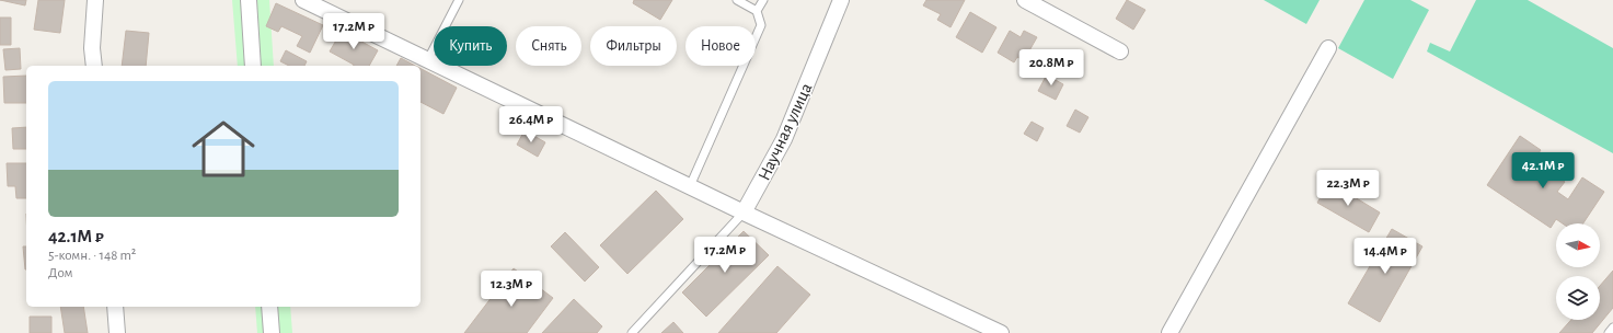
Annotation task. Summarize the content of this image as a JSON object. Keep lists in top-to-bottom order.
{
  "streets": {
    "street": ["Научная улица"]
  },
  "north": "right",
  "page": {
    "price": [
      "17.2M ₽",
      "20.8M ₽",
      "26.4M ₽",
      "42.1M ₽",
      "22.3M ₽",
      "17.2M ₽",
      "14.4M ₽",
      "12.3M ₽"
    ],
    "chip": [
      "Купить",
      "Снять",
      "Фильтры",
      "Новое"
    ],
    "list": [
      {
        "name": "42.1M ₽",
        "note": "5-комн. · 148 m² · Дом"
      }
    ]
  }
}
